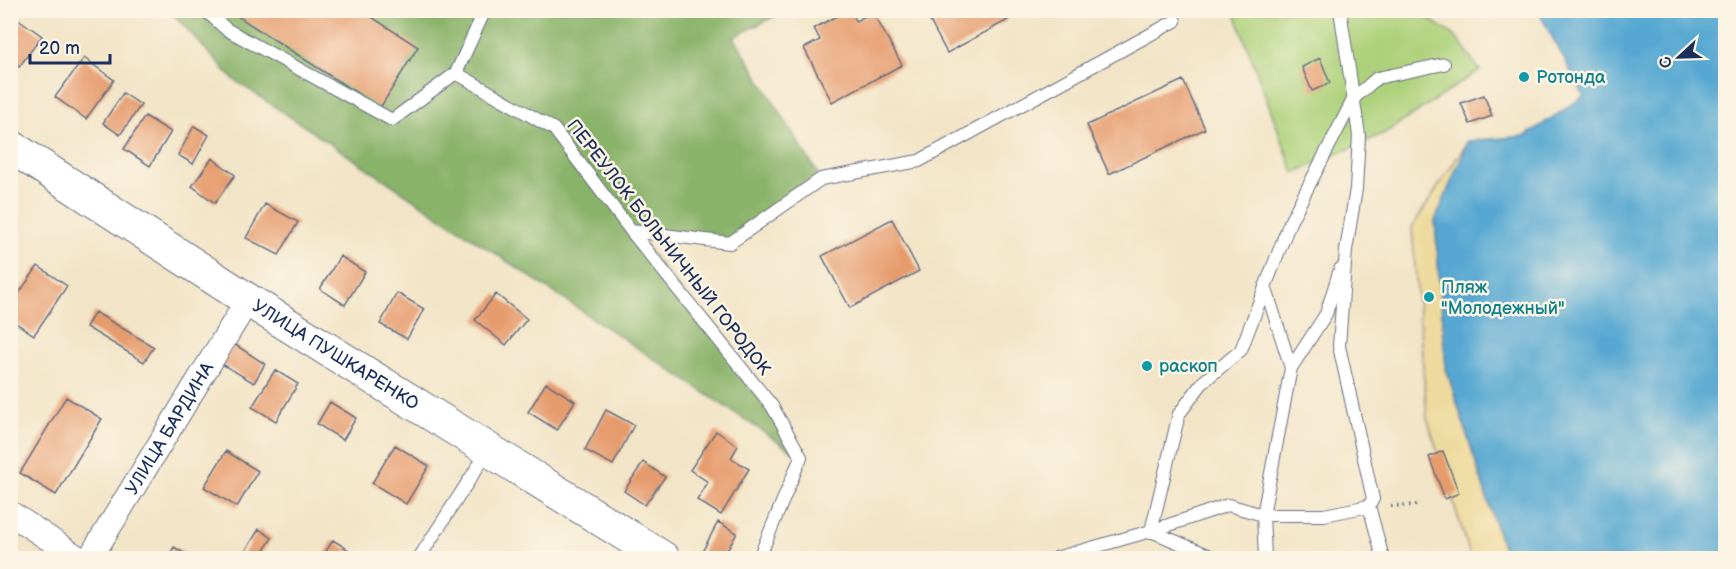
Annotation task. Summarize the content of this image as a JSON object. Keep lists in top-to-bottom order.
{
  "streets": {
    "main road": ["УЛИЦА ПУШКАРЕНКО"],
    "street": ["УЛИЦА БАРДИНА"],
    "lane": ["ПЕРЕУЛОК БОЛЬНИЧНЫЙ ГОРОДОК"]
  },
  "crossings": [
    ["УЛИЦА ПУШКАРЕНКО", "УЛИЦА БАРДИНА"]
  ],
  "places": ["Ротонда", "Пляж \"Молодежный\"", "раскоп"],
  "scale_bar": "20 m",
  "north": "left"
}
